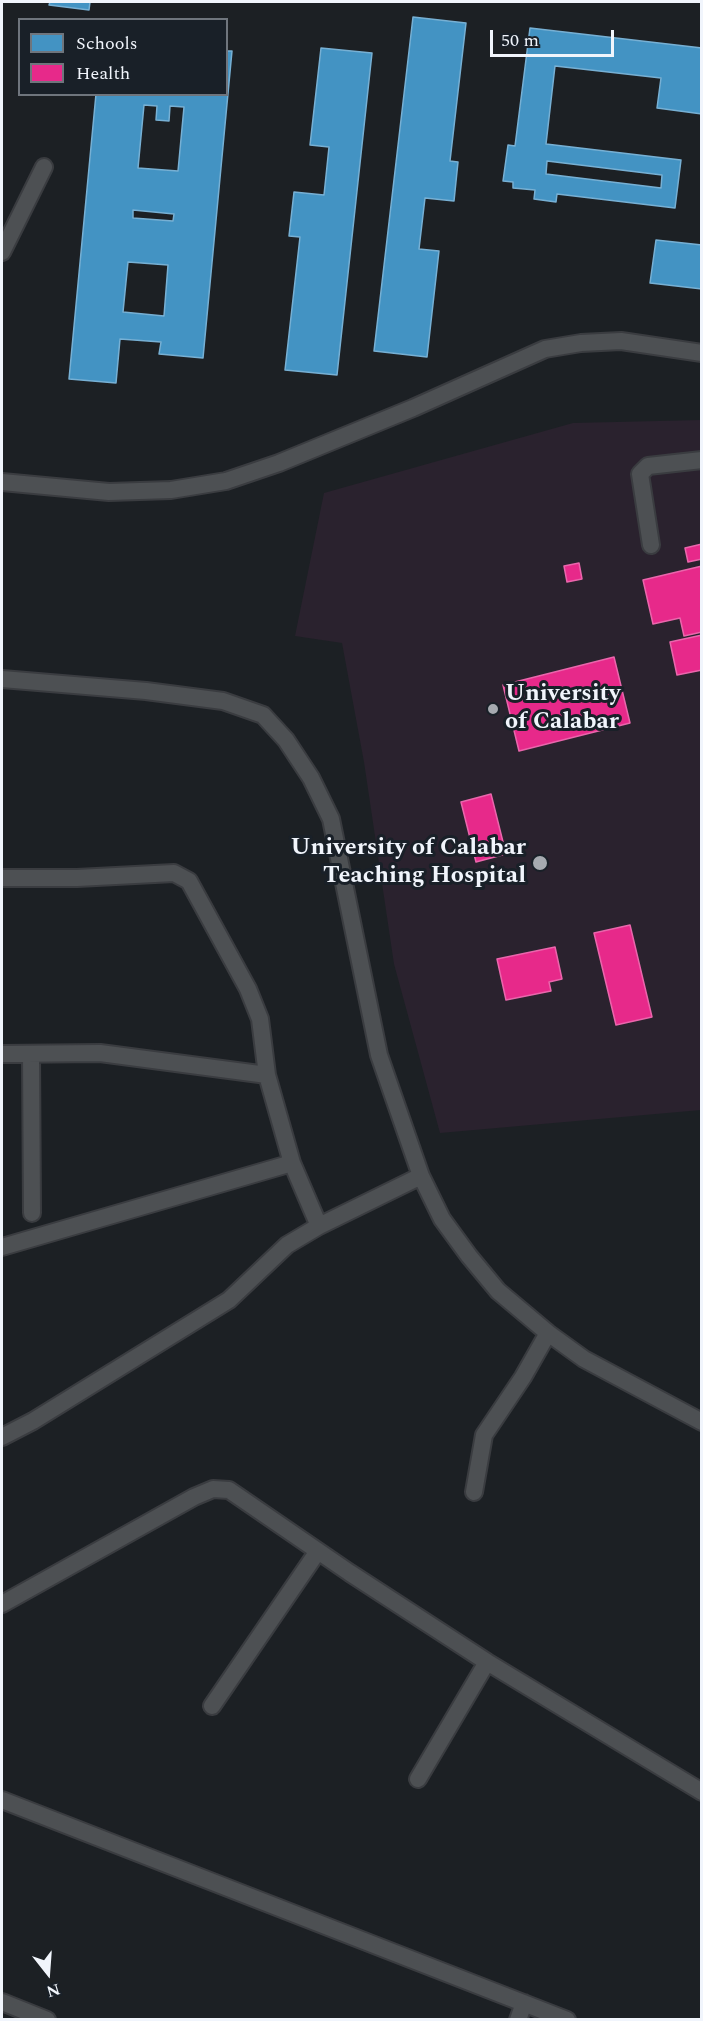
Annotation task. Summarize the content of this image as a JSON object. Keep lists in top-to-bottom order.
{
  "places": ["University of Calabar", "University of Calabar Teaching Hospital"],
  "legend": ["Schools", "Health"],
  "scale_bar": "50 m",
  "north": "bottom"
}
